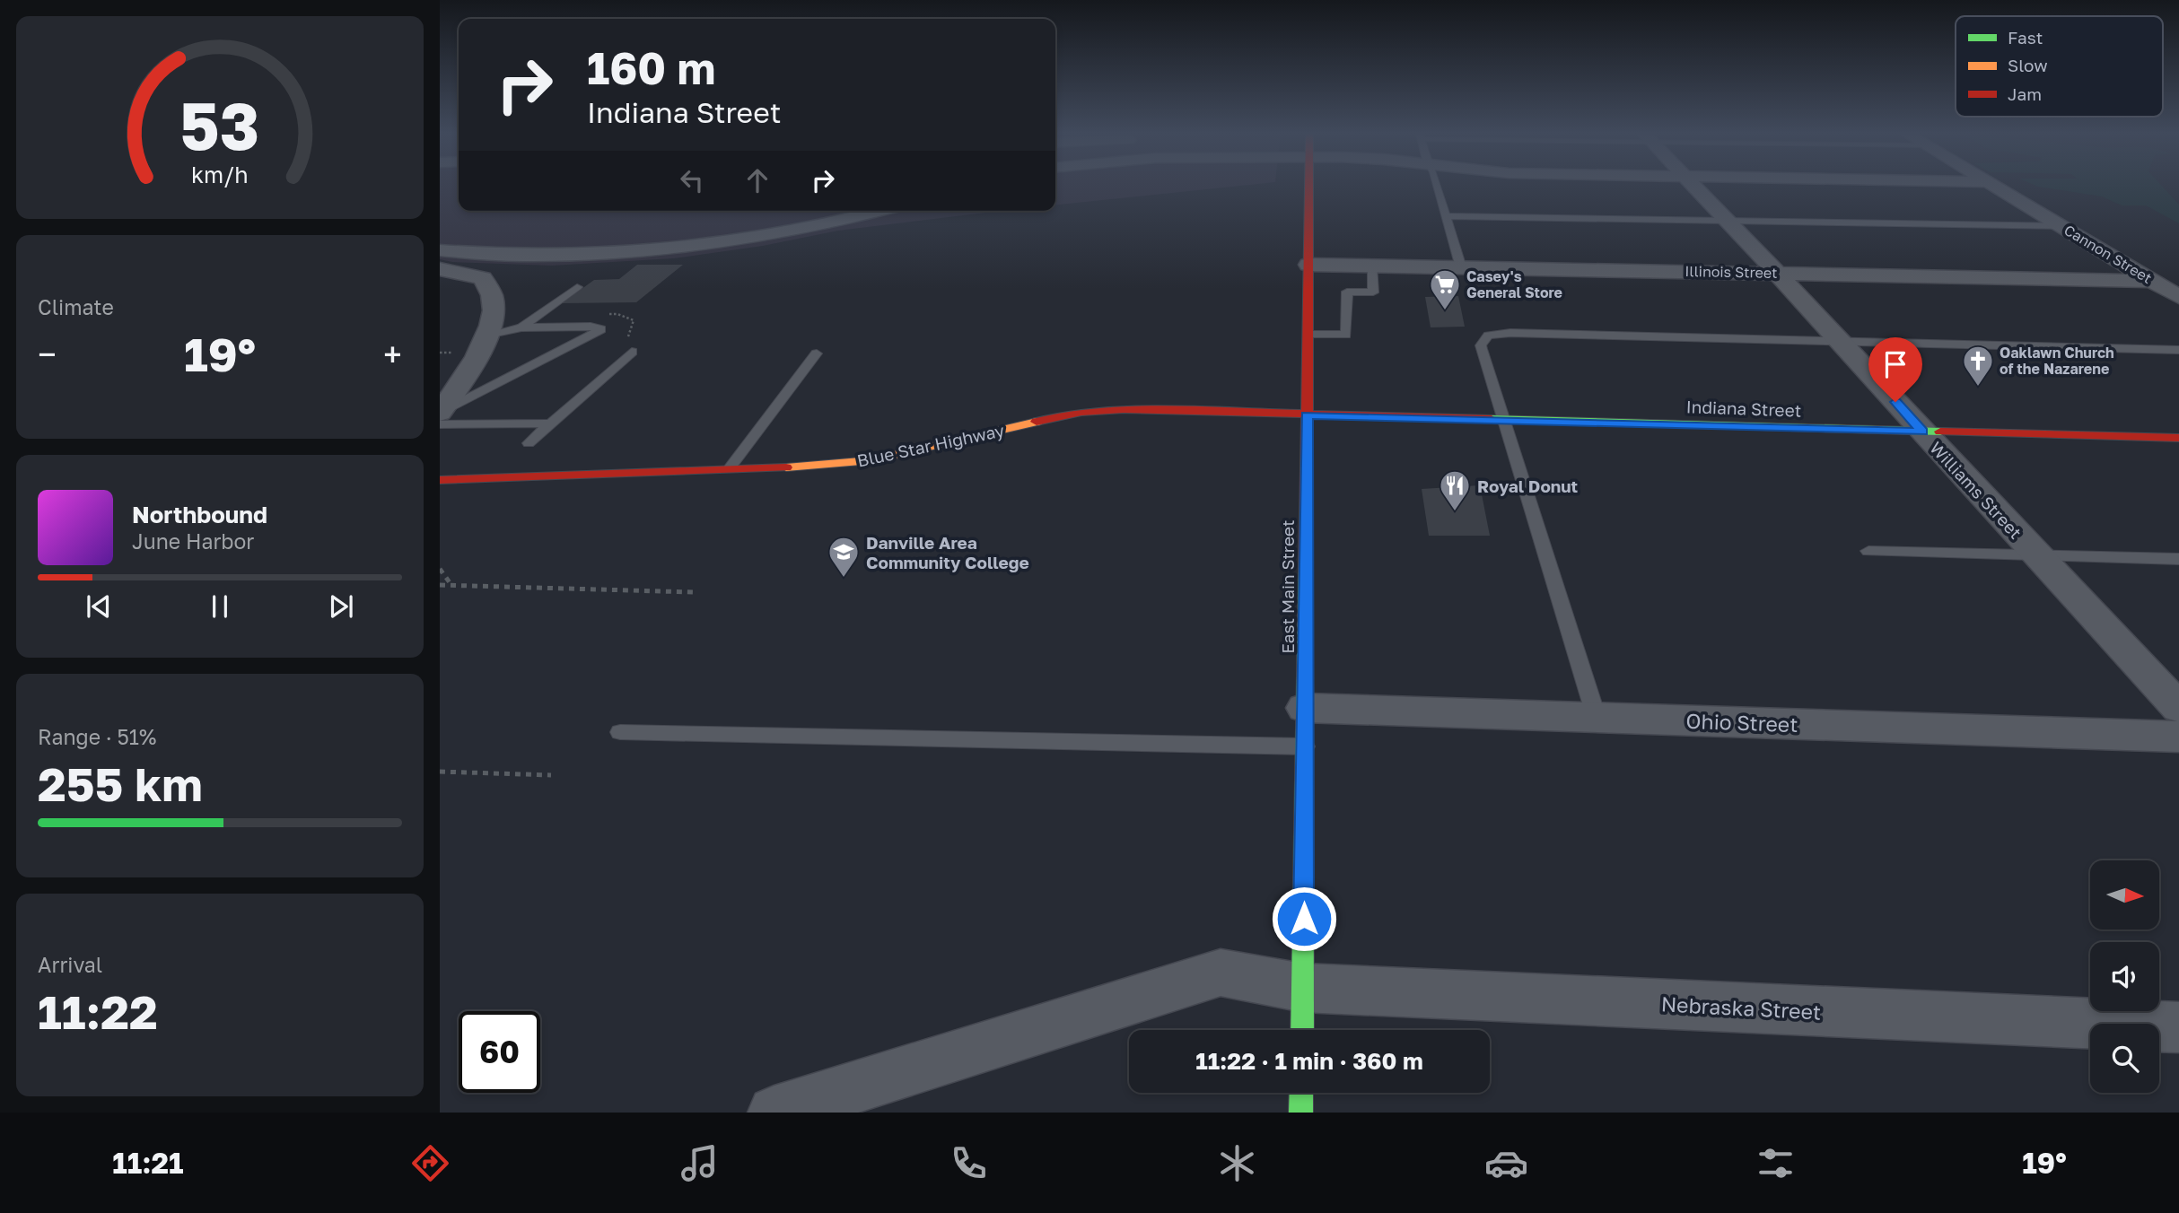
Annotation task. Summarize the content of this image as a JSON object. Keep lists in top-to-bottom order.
{
  "streets": {
    "street": [
      "Cannon Street",
      "Illinois Street",
      "Indiana Street",
      "Blue Star Highway",
      "Williams Street",
      "East Main Street",
      "Ohio Street",
      "Nebraska Street"
    ]
  },
  "crossings": [
    ["Cannon Street", "Illinois Street"],
    ["Illinois Street", "Williams Street"],
    ["Illinois Street", "East Main Street"],
    ["Indiana Street", "Blue Star Highway"],
    ["Indiana Street", "Williams Street"],
    ["Indiana Street", "East Main Street"],
    ["Blue Star Highway", "East Main Street"],
    ["East Main Street", "Ohio Street"],
    ["East Main Street", "Nebraska Street"]
  ],
  "places": {
    "supermarket": ["Casey's General Store"],
    "church": ["Oaklawn Church of the Nazarene"],
    "restaurant": ["Royal Donut"],
    "school or university": ["Danville Area Community College"]
  },
  "legend": ["Fast", "Slow", "Jam"],
  "north": "right",
  "page": {
    "turn": ["160 m", "Indiana Street"],
    "tile": [
      "Climate",
      ["Range · 51%", "255 km"],
      ["Arrival", "11:22"]
    ],
    "heat": ["−", "19°", "+"],
    "song": ["Northbound", "June Harbor"],
    "limit": "60",
    "trip": "11:22 · 1 min · 360 m",
    "tabs": ["11:21", "19°"],
    "gauge": ["53", "km/h"]
  }
}
